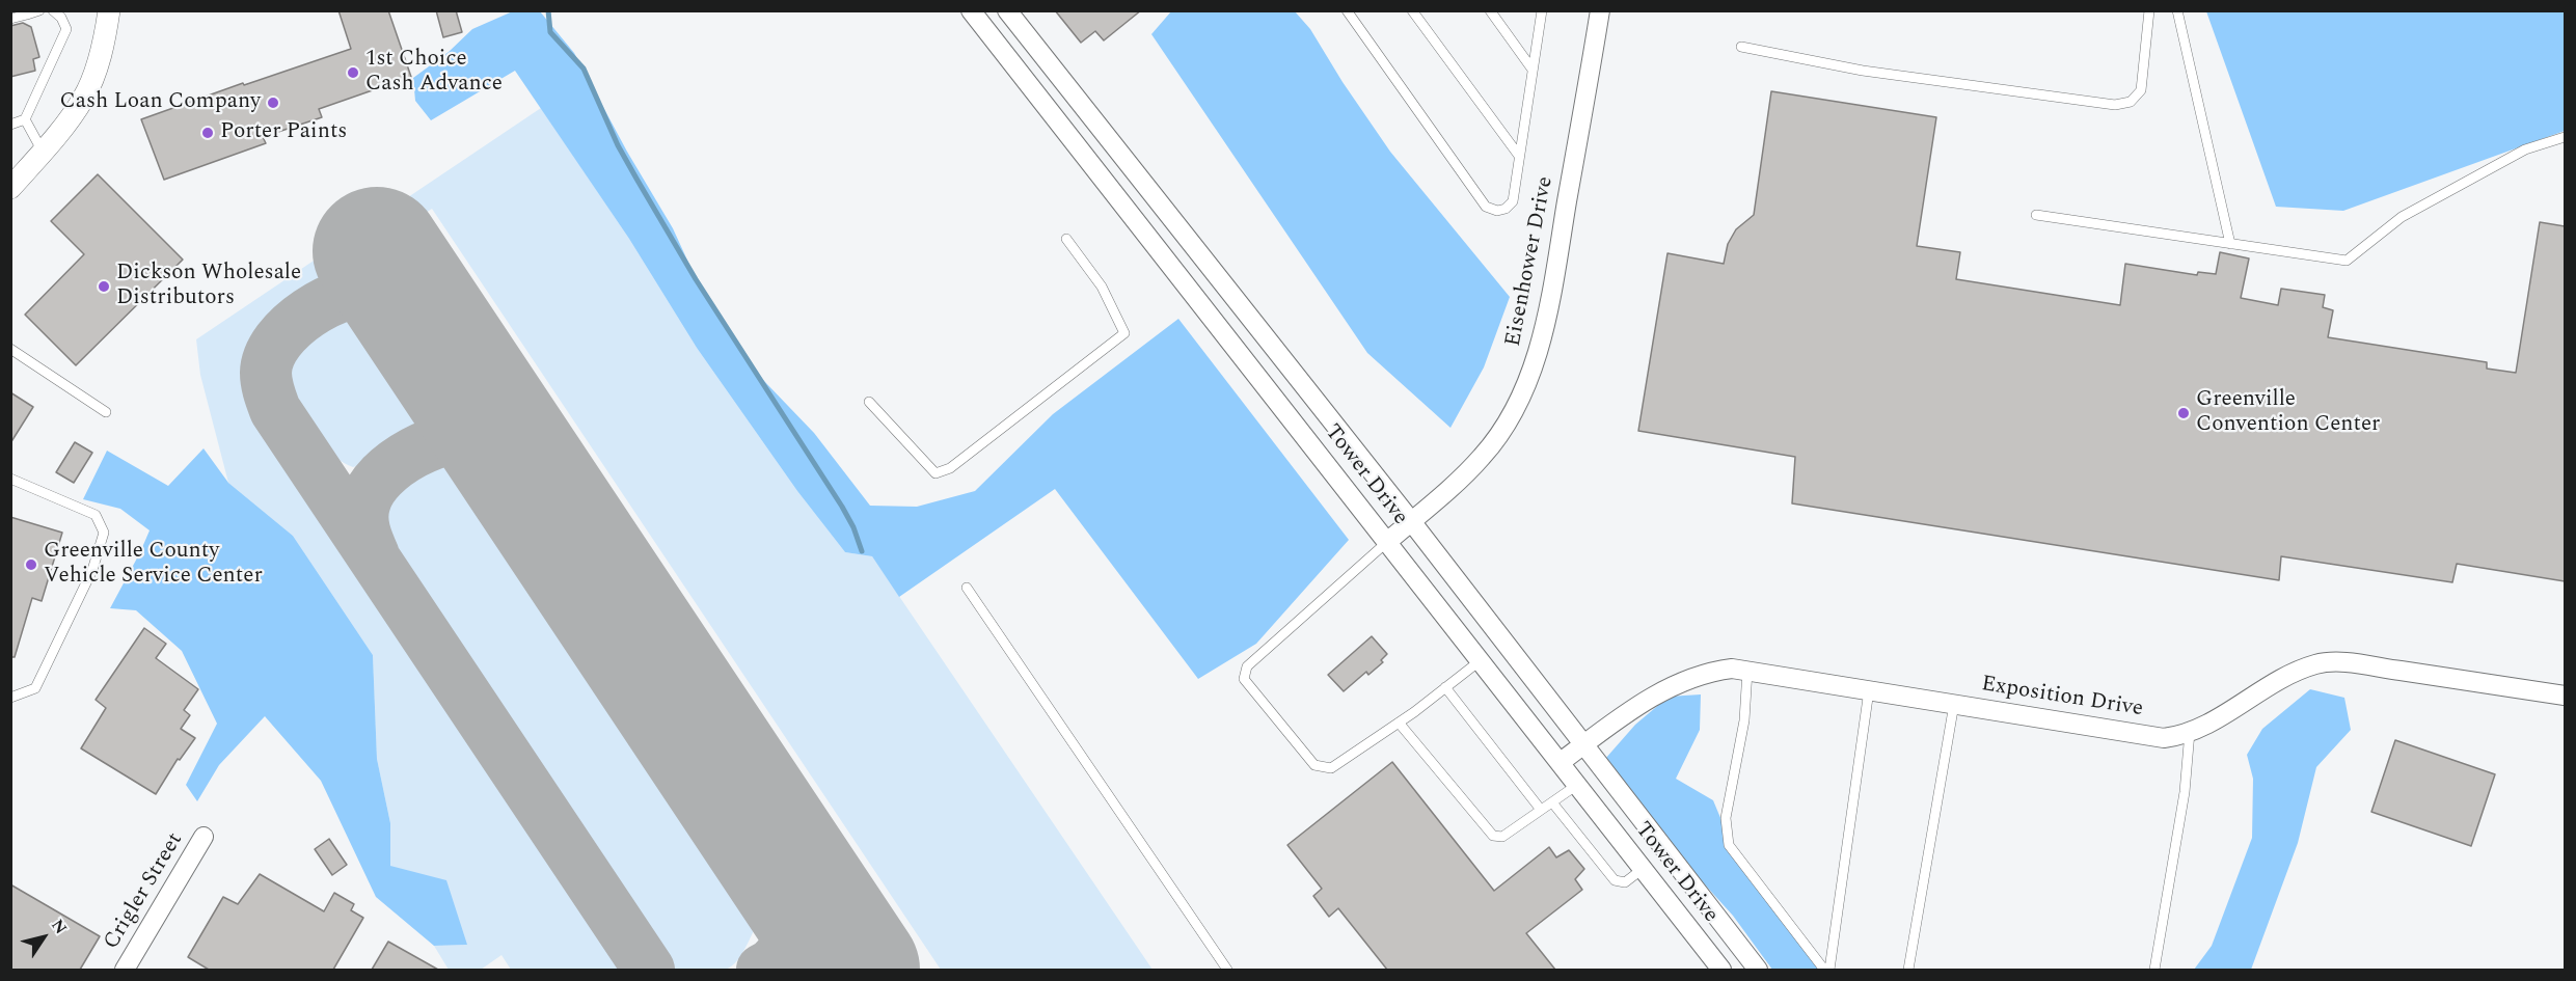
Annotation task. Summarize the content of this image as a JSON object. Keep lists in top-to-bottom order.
{
  "streets": {
    "street": [
      "Eisenhower Drive",
      "Tower Drive",
      "Exposition Drive",
      "Crigler Street"
    ]
  },
  "crossings": [
    ["Eisenhower Drive", "Tower Drive"],
    ["Tower Drive", "Exposition Drive"]
  ],
  "places": [
    "1st Choice Cash Advance",
    "Cash Loan Company",
    "Porter Paints",
    "Dickson Wholesale Distributors",
    "Greenville Convention Center",
    "Greenville County Vehicle Service Center"
  ],
  "north": "top right"
}
